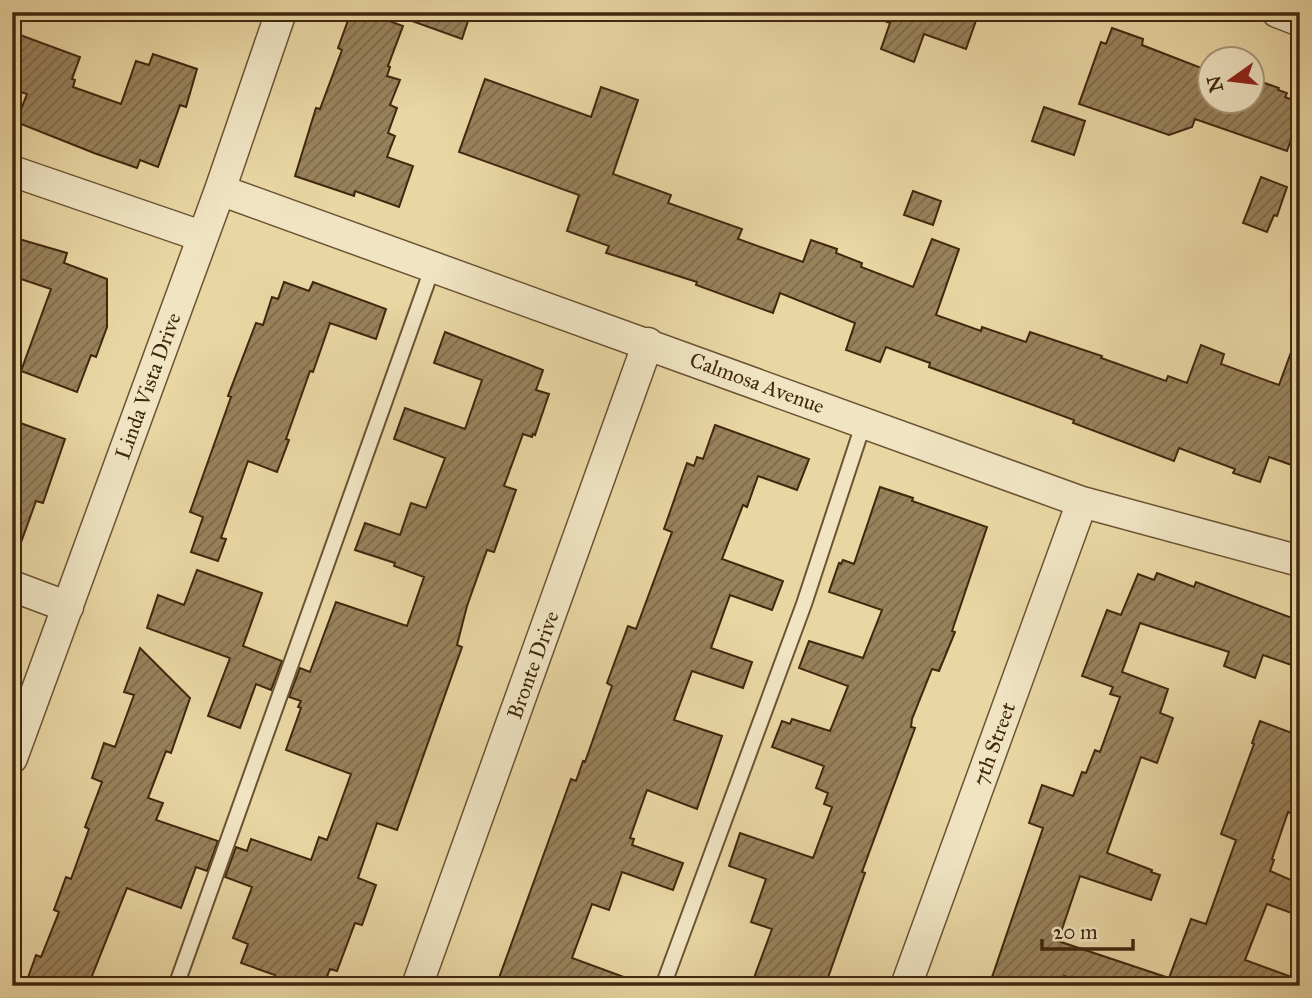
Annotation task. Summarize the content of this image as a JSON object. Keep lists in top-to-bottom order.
{
  "streets": {
    "street": [
      "Calmosa Avenue",
      "Linda Vista Drive",
      "Bronte Drive",
      "7th Street"
    ]
  },
  "crossings": [
    ["Calmosa Avenue", "Linda Vista Drive"],
    ["Calmosa Avenue", "Bronte Drive"],
    ["Calmosa Avenue", "7th Street"]
  ],
  "scale_bar": "20 m",
  "north": "left"
}
